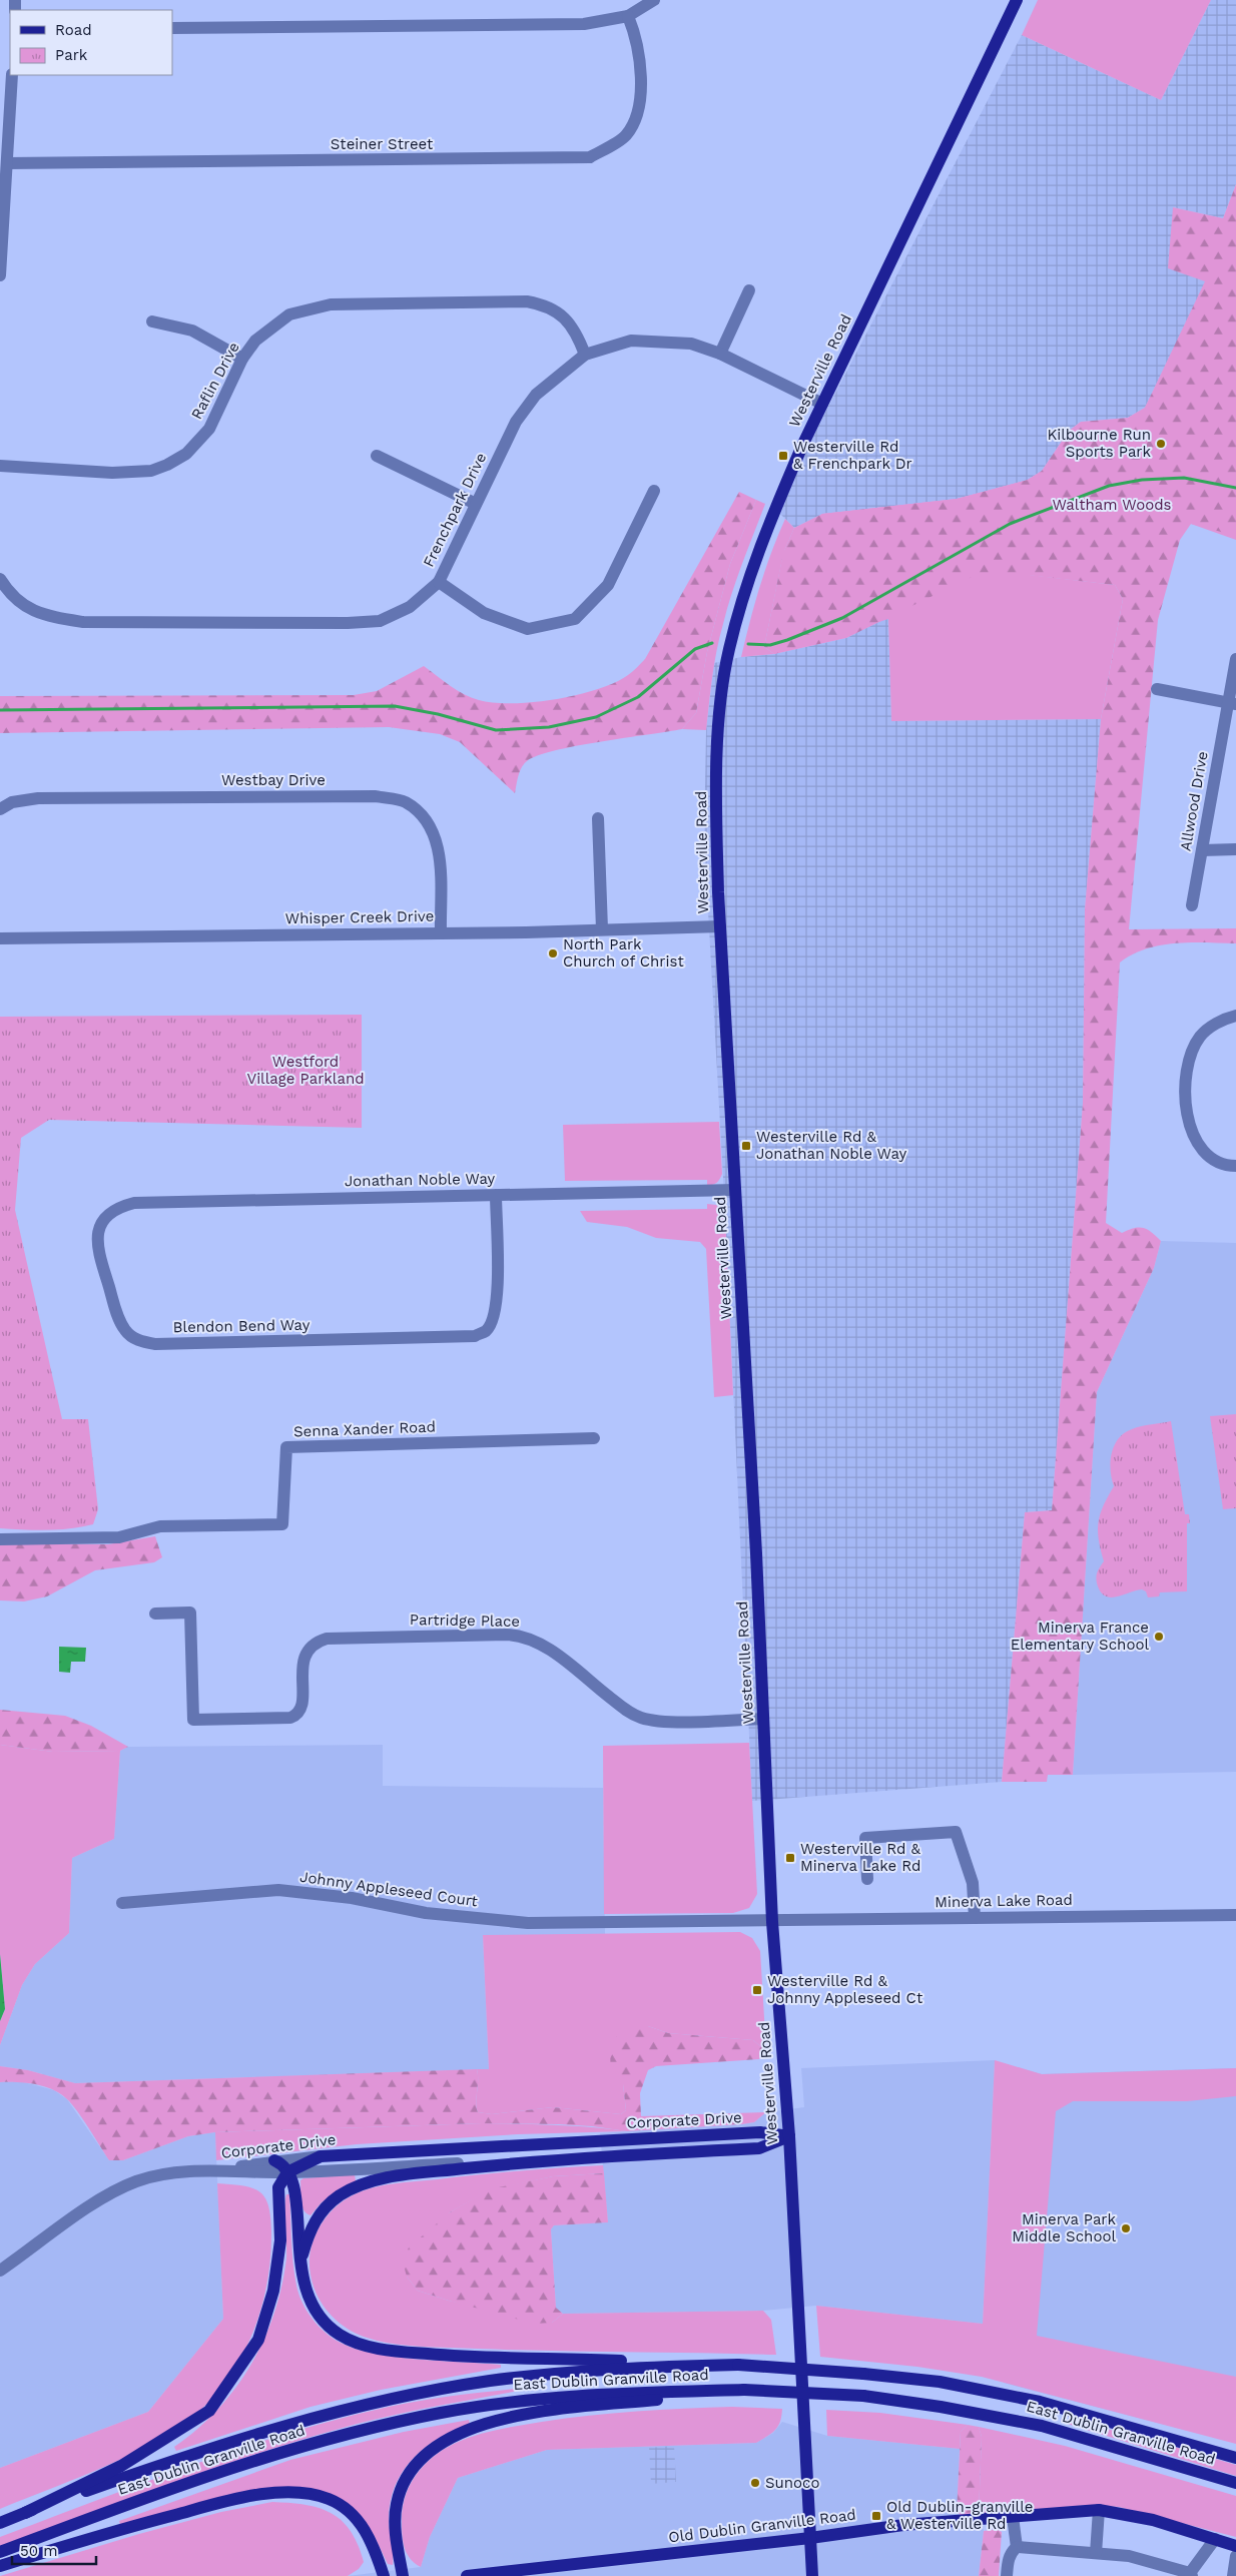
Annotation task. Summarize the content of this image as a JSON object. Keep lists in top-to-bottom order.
{
  "streets": {
    "main road": [
      "Westerville Road",
      "Corporate Drive",
      "East Dublin Granville Road",
      "Old Dublin Granville Road"
    ],
    "street": [
      "Steiner Street",
      "Raflin Drive",
      "Frenchpark Drive",
      "Westbay Drive",
      "Allwood Drive",
      "Whisper Creek Drive",
      "Jonathan Noble Way",
      "Blendon Bend Way",
      "Senna Xander Road",
      "Partridge Place",
      "Johnny Appleseed Court",
      "Minerva Lake Road"
    ]
  },
  "crossings": [
    ["Westerville Road", "Frenchpark Drive"],
    ["Westerville Road", "Whisper Creek Drive"],
    ["Westerville Road", "Jonathan Noble Way"],
    ["Westerville Road", "Partridge Place"],
    ["Westerville Road", "Johnny Appleseed Court"],
    ["Westerville Road", "Minerva Lake Road"],
    ["Westerville Road", "Corporate Drive"],
    ["Westerville Road", "Old Dublin Granville Road"],
    ["Raflin Drive", "Frenchpark Drive"],
    ["Westbay Drive", "Whisper Creek Drive"],
    ["Jonathan Noble Way", "Blendon Bend Way"],
    ["Johnny Appleseed Court", "Minerva Lake Road"]
  ],
  "parks": ["Waltham Woods", "Westford Village Parkland"],
  "places": {
    "other": [
      "Kilbourne Run Sports Park",
      "North Park Church of Christ",
      "Minerva France Elementary School",
      "Minerva Park Middle School",
      "Sunoco"
    ],
    "transit": [
      "Westerville Rd & Frenchpark Dr",
      "Westerville Rd & Jonathan Noble Way",
      "Westerville Rd & Minerva Lake Rd",
      "Westerville Rd & Johnny Appleseed Ct",
      "Old Dublin-granville & Westerville Rd"
    ]
  },
  "legend": ["Road", "Park"],
  "scale_bar": "50 m"
}
